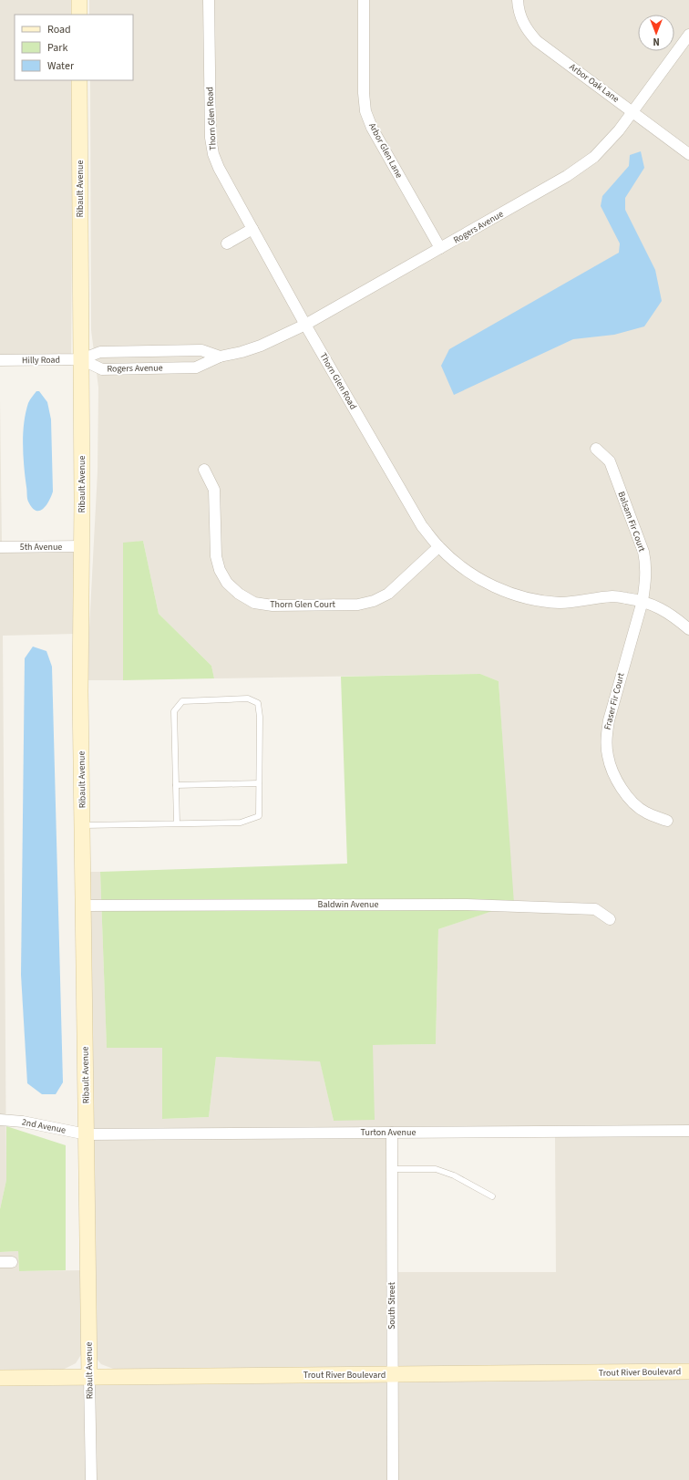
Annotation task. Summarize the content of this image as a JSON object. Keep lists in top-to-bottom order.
{
  "streets": {
    "street": [
      "Arbor Oak Lane",
      "Thorn Glen Road",
      "Arbor Glen Lane",
      "Ribault Avenue",
      "Rogers Avenue",
      "Hilly Road",
      "Balsam Fir Court",
      "5th Avenue",
      "Thorn Glen Court",
      "Fraser Fir Court",
      "Baldwin Avenue",
      "2nd Avenue",
      "Turton Avenue",
      "South Street",
      "Trout River Boulevard"
    ]
  },
  "crossings": [
    ["Arbor Oak Lane", "Rogers Avenue"],
    ["Thorn Glen Road", "Rogers Avenue"],
    ["Thorn Glen Road", "Balsam Fir Court"],
    ["Thorn Glen Road", "Thorn Glen Court"],
    ["Thorn Glen Road", "Fraser Fir Court"],
    ["Arbor Glen Lane", "Rogers Avenue"],
    ["Ribault Avenue", "Rogers Avenue"],
    ["Ribault Avenue", "Hilly Road"],
    ["Ribault Avenue", "5th Avenue"],
    ["Ribault Avenue", "Baldwin Avenue"],
    ["Ribault Avenue", "2nd Avenue"],
    ["Ribault Avenue", "Turton Avenue"],
    ["Ribault Avenue", "Trout River Boulevard"],
    ["Rogers Avenue", "Hilly Road"],
    ["Balsam Fir Court", "Fraser Fir Court"],
    ["2nd Avenue", "Turton Avenue"],
    ["Turton Avenue", "South Street"],
    ["South Street", "Trout River Boulevard"]
  ],
  "legend": ["Road", "Park", "Water"],
  "north": "bottom"
}
